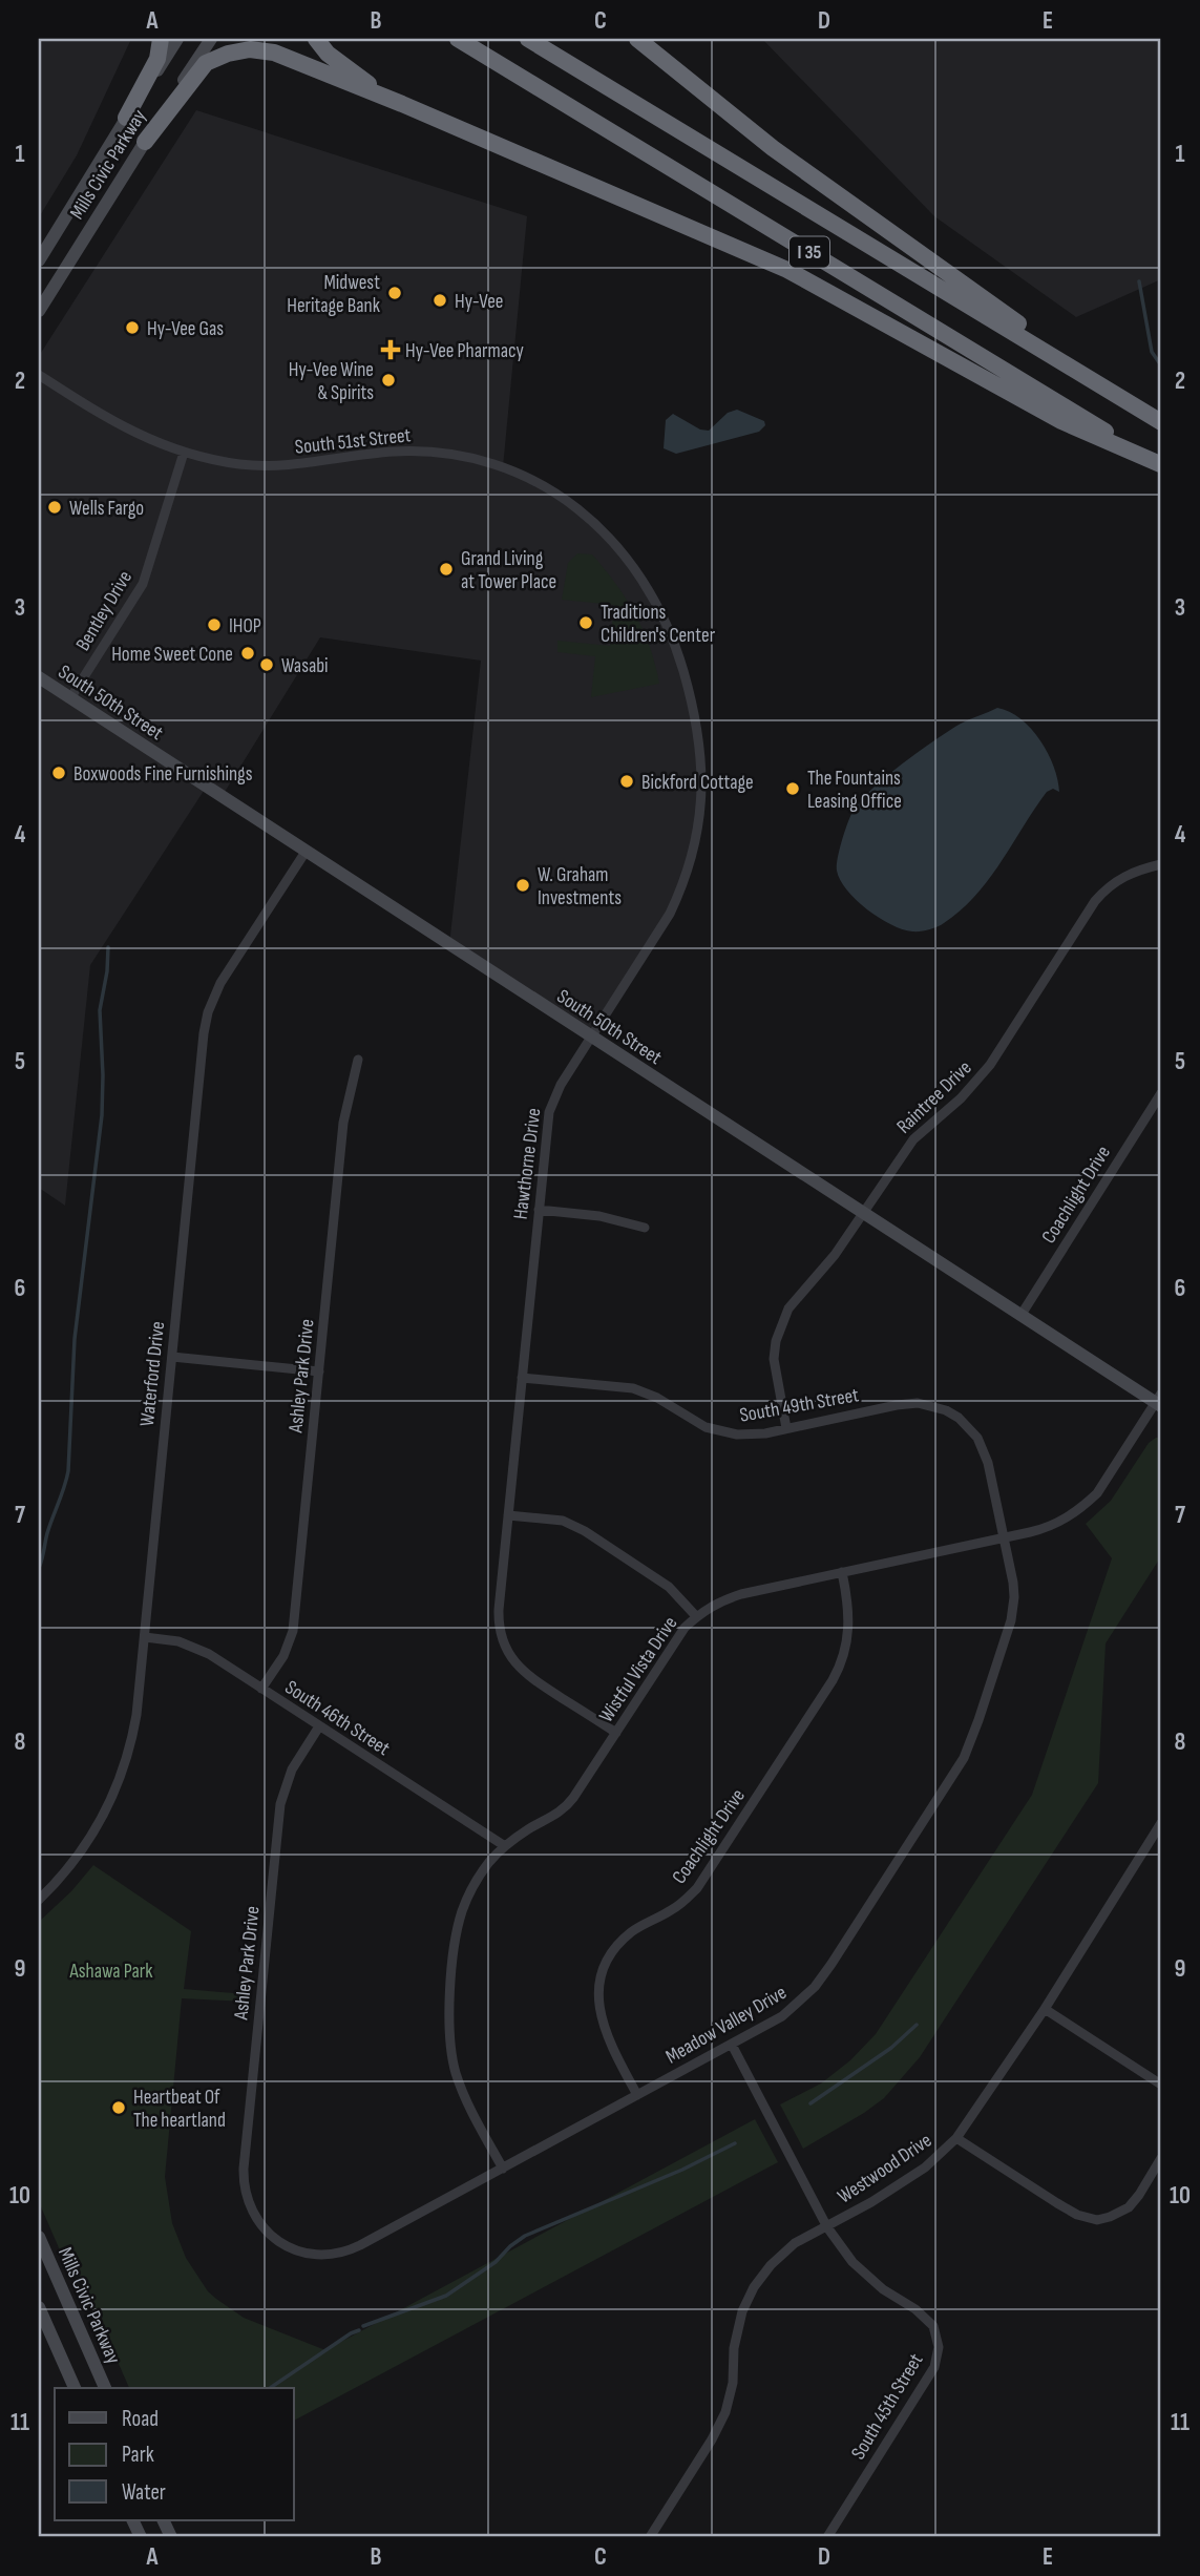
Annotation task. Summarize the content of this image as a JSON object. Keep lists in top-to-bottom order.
{
  "streets": {
    "highway": ["I 35"],
    "main road": ["Mills Civic Parkway", "South 50th Street"],
    "street": [
      "South 51st Street",
      "Bentley Drive",
      "Raintree Drive",
      "Hawthorne Drive",
      "Coachlight Drive",
      "Waterford Drive",
      "Ashley Park Drive",
      "South 49th Street",
      "Wistful Vista Drive",
      "South 46th Street",
      "Meadow Valley Drive",
      "Westwood Drive",
      "South 45th Street"
    ]
  },
  "crossings": [
    ["South 51st Street", "Bentley Drive"],
    ["South 51st Street", "Hawthorne Drive"],
    ["Bentley Drive", "South 50th Street"],
    ["South 50th Street", "Raintree Drive"],
    ["South 50th Street", "Hawthorne Drive"],
    ["South 50th Street", "Coachlight Drive"],
    ["South 50th Street", "Waterford Drive"],
    ["South 50th Street", "Wistful Vista Drive"],
    ["Raintree Drive", "South 49th Street"],
    ["Hawthorne Drive", "South 49th Street"],
    ["Hawthorne Drive", "Wistful Vista Drive"],
    ["Coachlight Drive", "Wistful Vista Drive"],
    ["Coachlight Drive", "Meadow Valley Drive"],
    ["Waterford Drive", "South 46th Street"],
    ["Ashley Park Drive", "South 46th Street"],
    ["Ashley Park Drive", "Meadow Valley Drive"],
    ["South 49th Street", "Wistful Vista Drive"],
    ["South 49th Street", "Meadow Valley Drive"],
    ["Wistful Vista Drive", "South 46th Street"],
    ["Wistful Vista Drive", "Meadow Valley Drive"],
    ["Meadow Valley Drive", "South 45th Street"],
    ["Westwood Drive", "South 45th Street"]
  ],
  "parks": ["Ashawa Park"],
  "places": {
    "other": [
      "Midwest Heritage Bank",
      "Hy-Vee",
      "Hy-Vee Gas",
      "Hy-Vee Wine & Spirits",
      "Wells Fargo",
      "Grand Living at Tower Place",
      "Traditions Children's Center",
      "IHOP",
      "Home Sweet Cone",
      "Wasabi",
      "Boxwoods Fine Furnishings",
      "Bickford Cottage",
      "The Fountains Leasing Office",
      "W. Graham Investments",
      "Heartbeat Of The heartland"
    ],
    "health": ["Hy-Vee Pharmacy"]
  },
  "legend": ["Road", "Park", "Water"],
  "grid": {
    "columns": [
      "A",
      "B",
      "C",
      "D",
      "E"
    ],
    "rows": [
      "1",
      "2",
      "3",
      "4",
      "5",
      "6",
      "7",
      "8",
      "9",
      "10",
      "11"
    ]
  }
}
